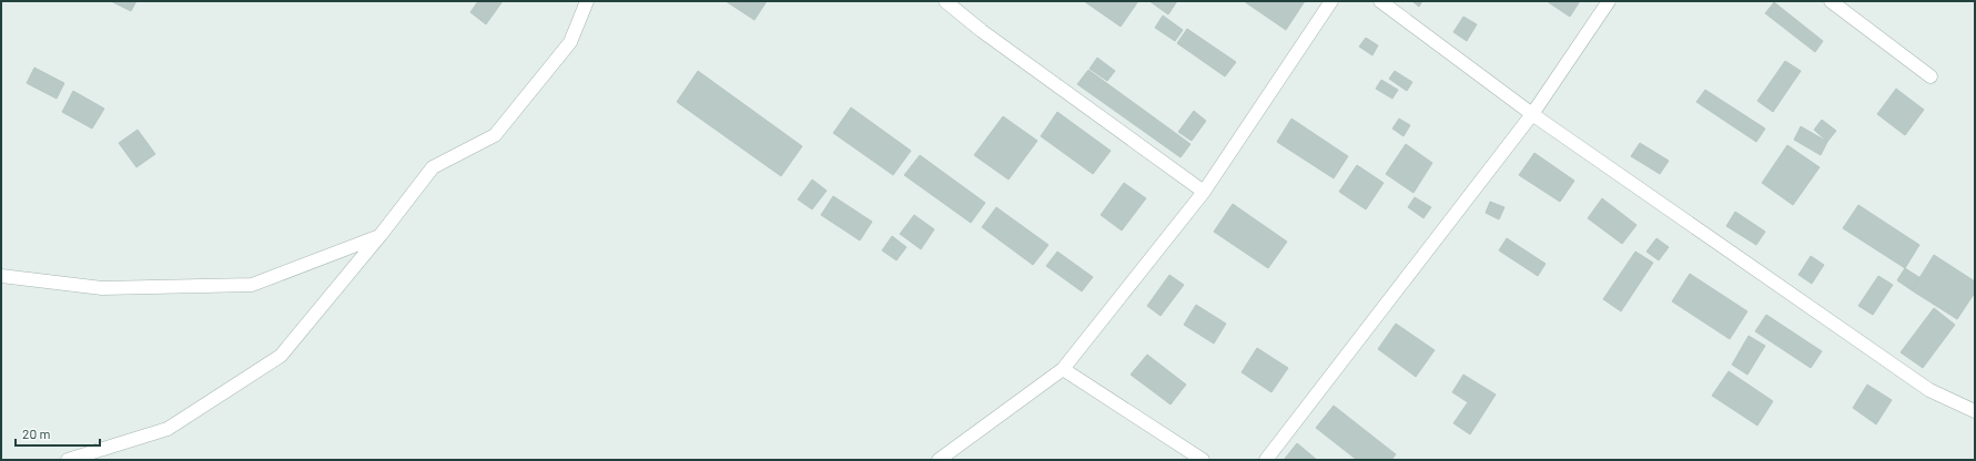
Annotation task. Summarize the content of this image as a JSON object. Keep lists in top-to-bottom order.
{
  "scale_bar": "20 m"
}
